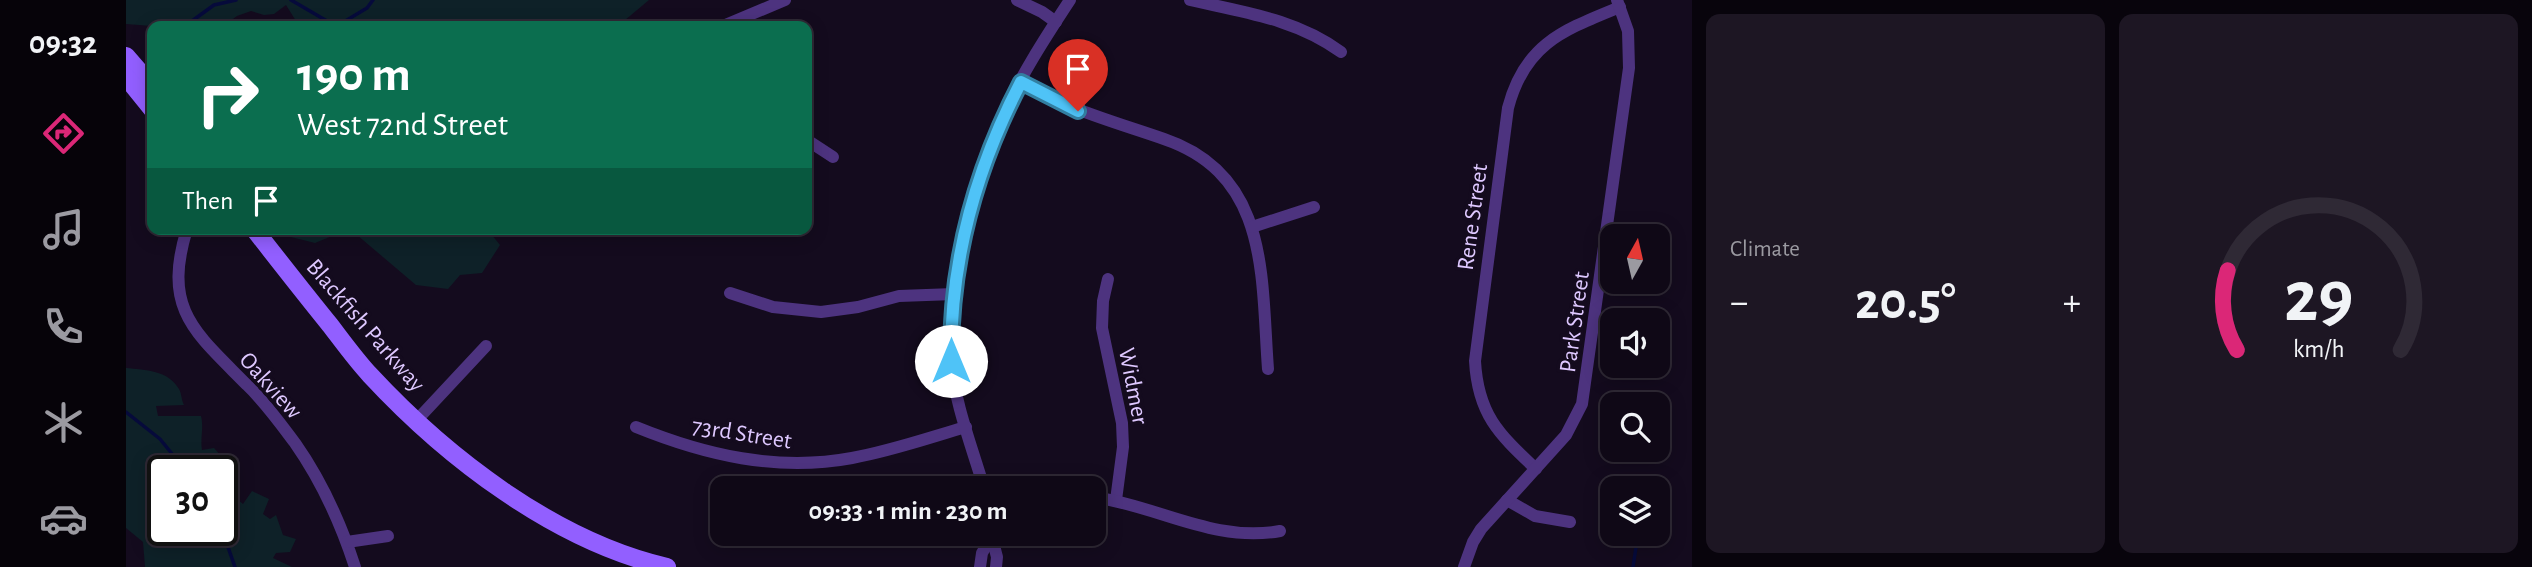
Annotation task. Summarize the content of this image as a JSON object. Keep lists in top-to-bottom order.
{
  "streets": {
    "main road": ["Blackfish Parkway"],
    "street": [
      "Rene Street",
      "Park Street",
      "Oakview",
      "Widmer",
      "73rd Street"
    ]
  },
  "crossings": [
    ["Rene Street", "Park Street"]
  ],
  "north": "top",
  "page": {
    "tabs": "09:32",
    "tile": "Climate",
    "turn": ["190 m", "West 72nd Street"],
    "then": "Then",
    "heat": ["−", "20.5°", "+"],
    "limit": "30",
    "trip": "09:33 · 1 min · 230 m",
    "gauge": ["29", "km/h"]
  }
}
